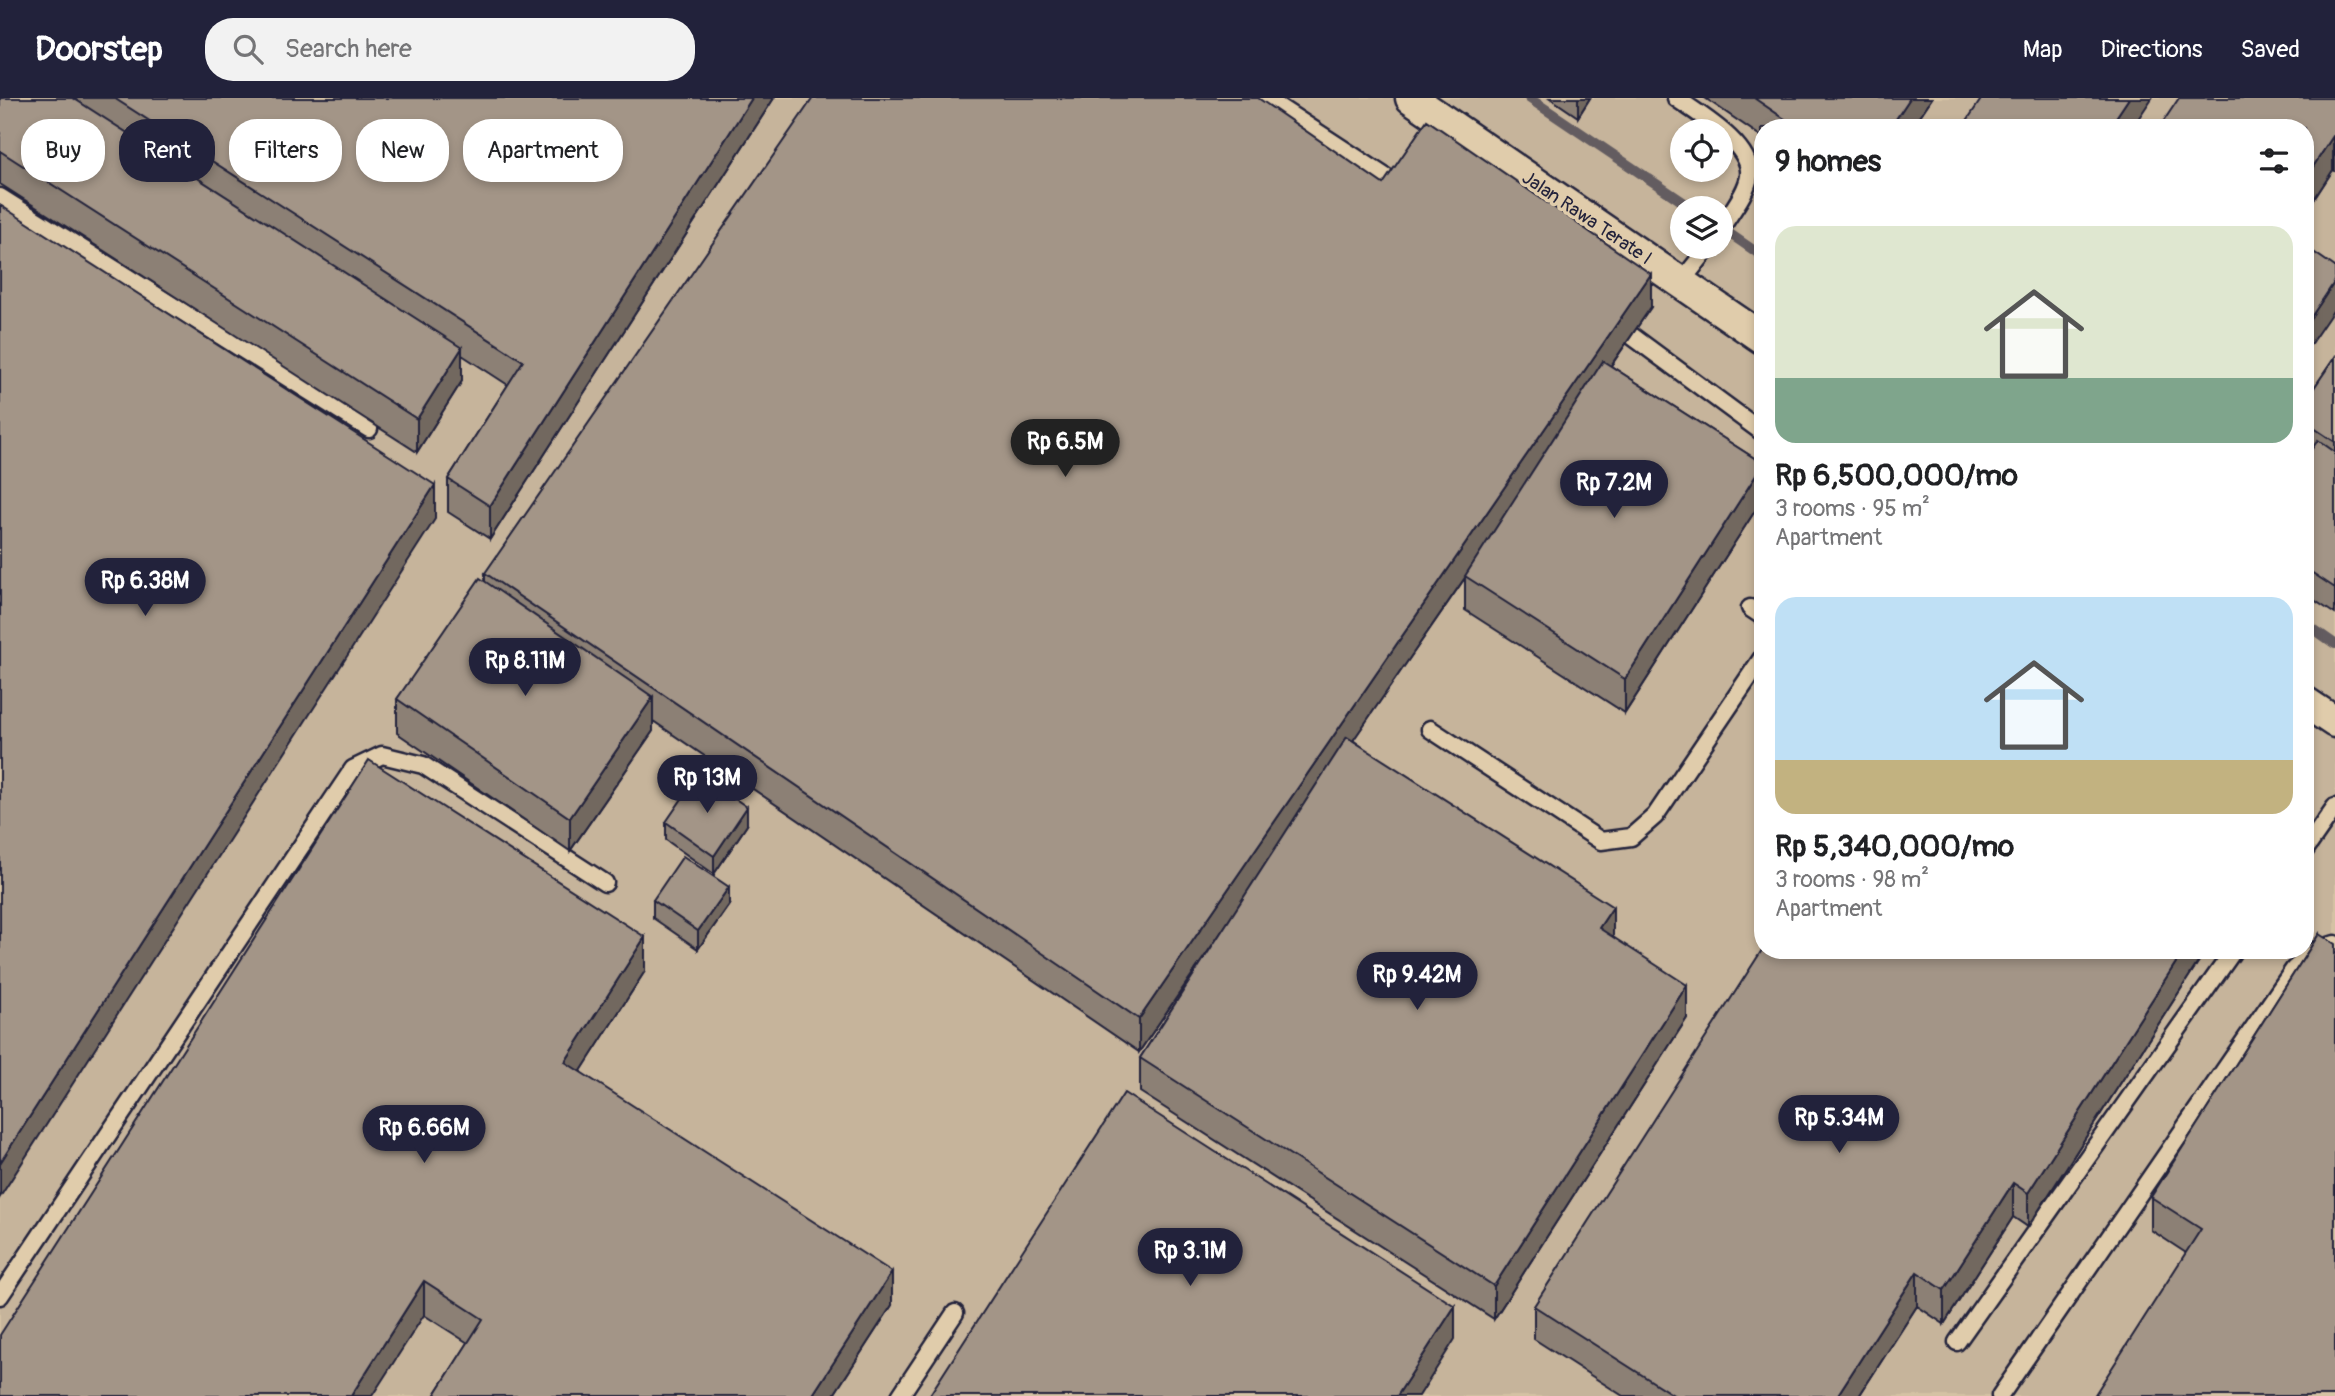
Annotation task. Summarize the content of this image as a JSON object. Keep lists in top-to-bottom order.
{
  "streets": {
    "street": ["Jalan Rawa Terate I"]
  },
  "page": {
    "header": "Doorstep",
    "search": "Search here",
    "nav": ["Map", "Directions", "Saved"],
    "chip": [
      "Buy",
      "Rent",
      "Filters",
      "New",
      "Apartment"
    ],
    "heading": "9 homes",
    "list": [
      {
        "name": "Rp 6,500,000/mo",
        "note": "3 rooms · 95 m² · Apartment"
      },
      {
        "name": "Rp 5,340,000/mo",
        "note": "3 rooms · 98 m² · Apartment"
      }
    ],
    "price": [
      "Rp 6.5M",
      "Rp 7.2M",
      "Rp 6.38M",
      "Rp 8.11M",
      "Rp 13M",
      "Rp 9.42M",
      "Rp 5.34M",
      "Rp 6.66M",
      "Rp 3.1M"
    ]
  }
}
